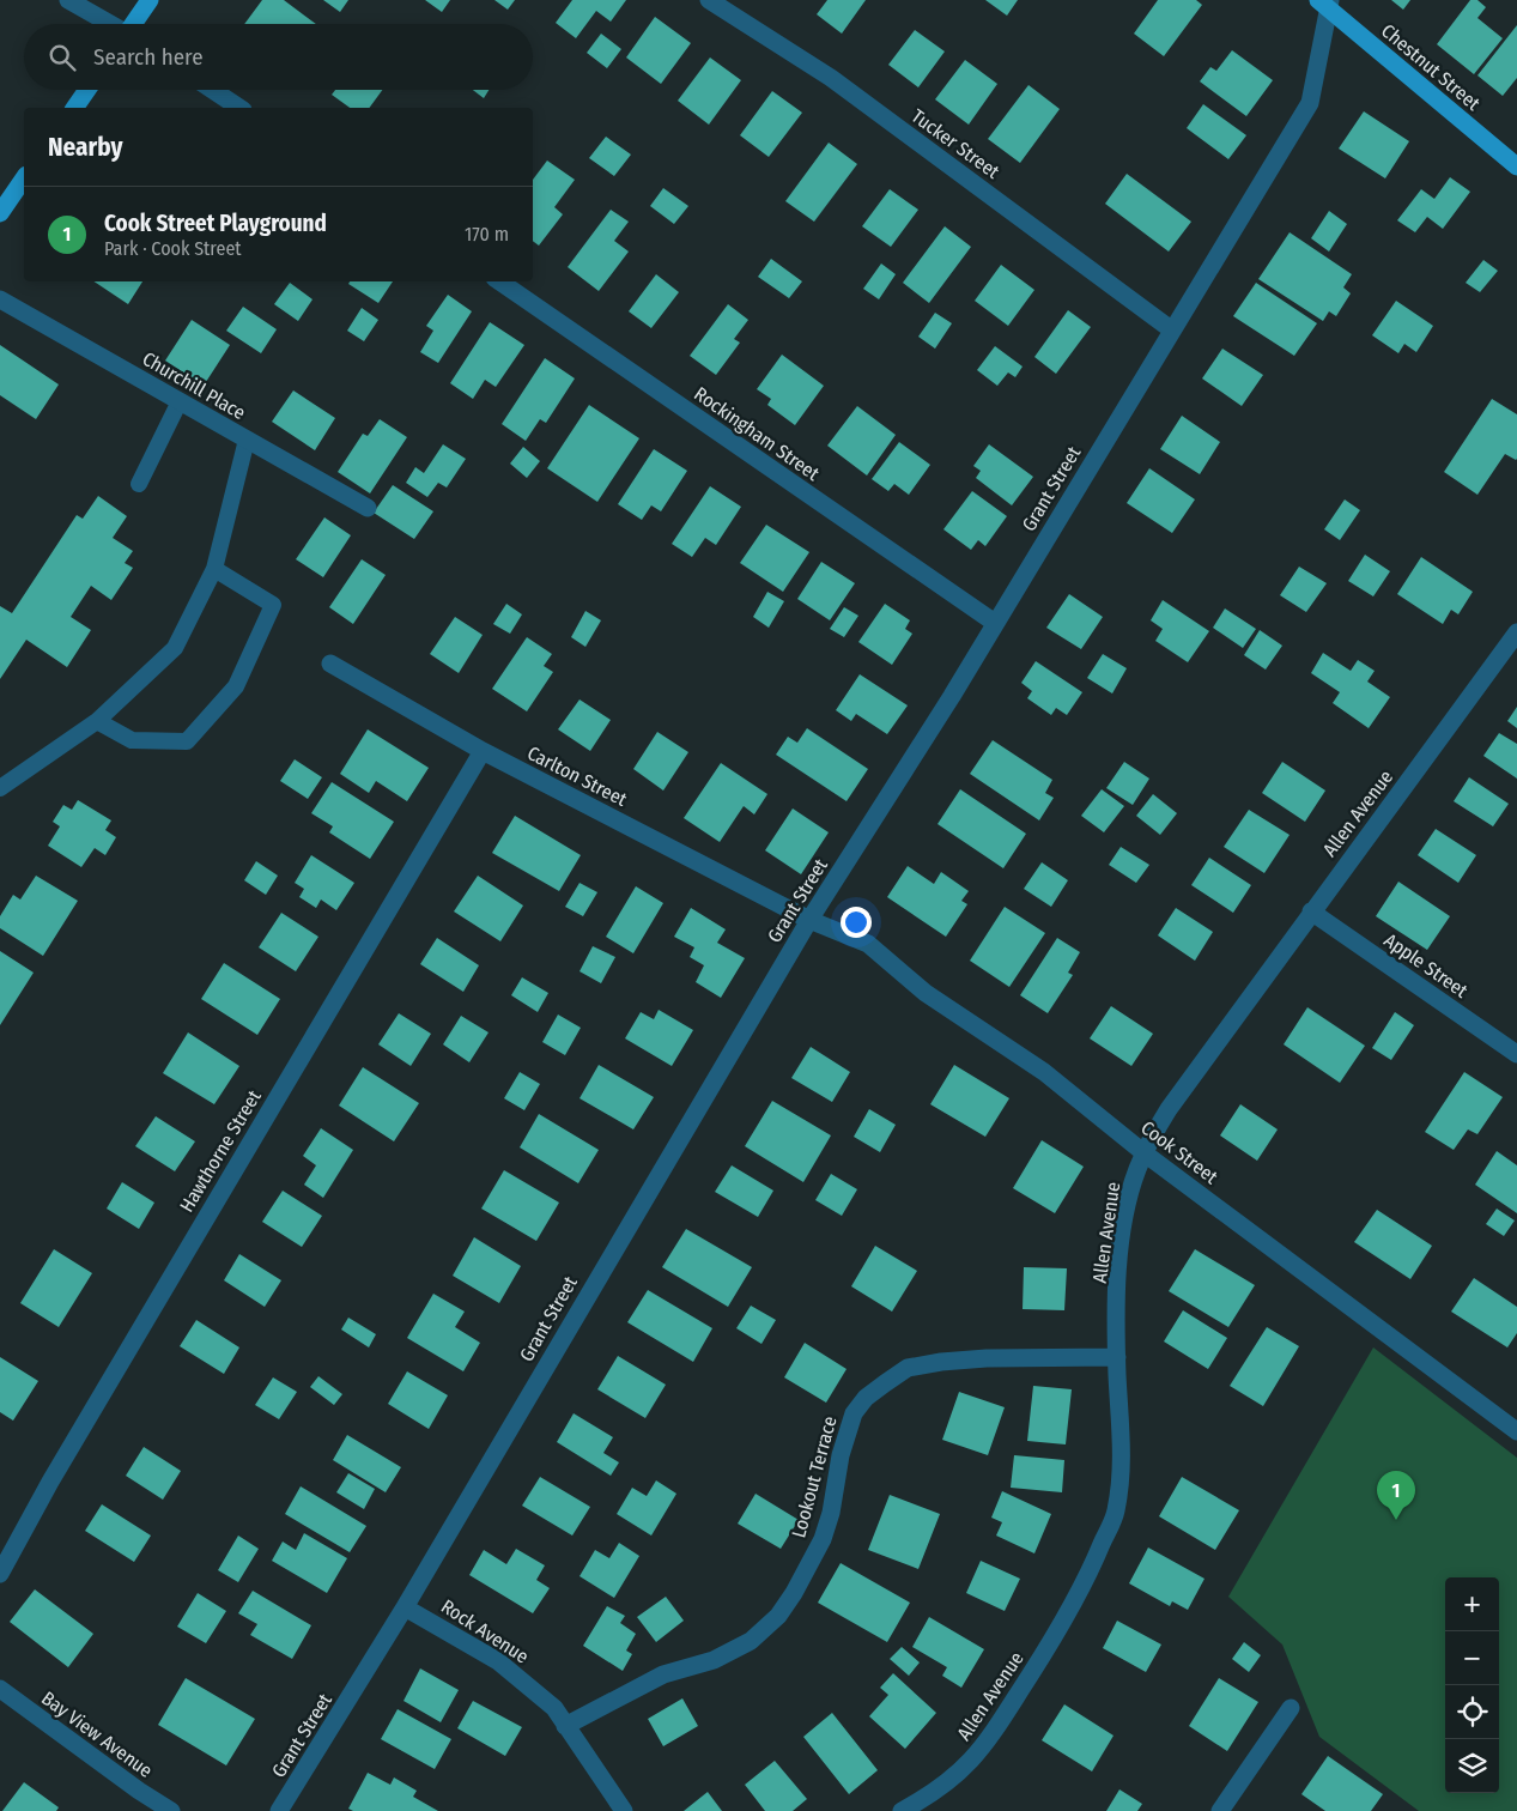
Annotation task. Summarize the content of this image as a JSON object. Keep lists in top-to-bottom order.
{
  "streets": {
    "main road": ["Chestnut Street"],
    "street": [
      "Tucker Street",
      "Churchill Place",
      "Rockingham Street",
      "Grant Street",
      "Carlton Street",
      "Allen Avenue",
      "Apple Street",
      "Hawthorne Street",
      "Cook Street",
      "Lookout Terrace",
      "Rock Avenue",
      "Bay View Avenue"
    ]
  },
  "crossings": [
    ["Chestnut Street", "Grant Street"],
    ["Tucker Street", "Grant Street"],
    ["Rockingham Street", "Grant Street"],
    ["Grant Street", "Carlton Street"],
    ["Grant Street", "Cook Street"],
    ["Grant Street", "Rock Avenue"],
    ["Carlton Street", "Hawthorne Street"],
    ["Carlton Street", "Cook Street"],
    ["Allen Avenue", "Apple Street"],
    ["Allen Avenue", "Cook Street"],
    ["Allen Avenue", "Lookout Terrace"],
    ["Lookout Terrace", "Rock Avenue"]
  ],
  "page": {
    "search": "Search here",
    "heading": "Nearby",
    "list": [
      {
        "mark": "1",
        "name": "Cook Street Playground",
        "note": "Park · Cook Street",
        "value": "170 m"
      }
    ],
    "pins": "1",
    "map_buttons": ["+", "−"]
  }
}
